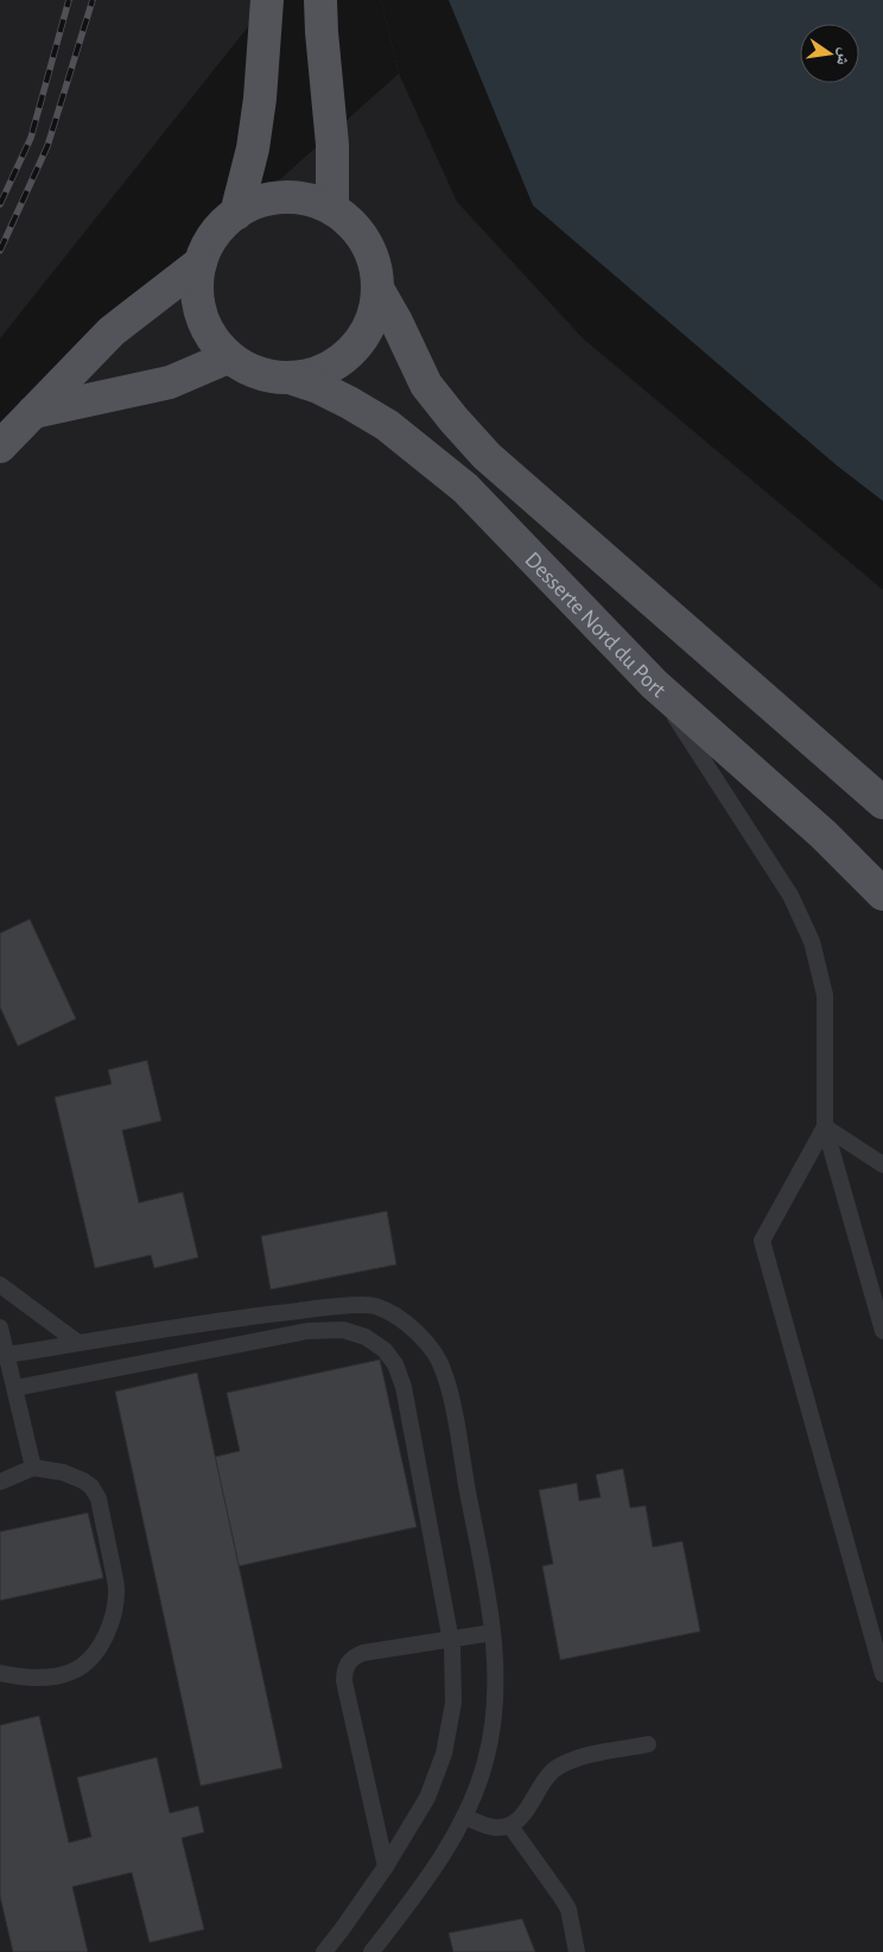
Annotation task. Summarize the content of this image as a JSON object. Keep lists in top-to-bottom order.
{
  "streets": {
    "main road": ["Desserte Nord du Port"]
  },
  "north": "right"
}
